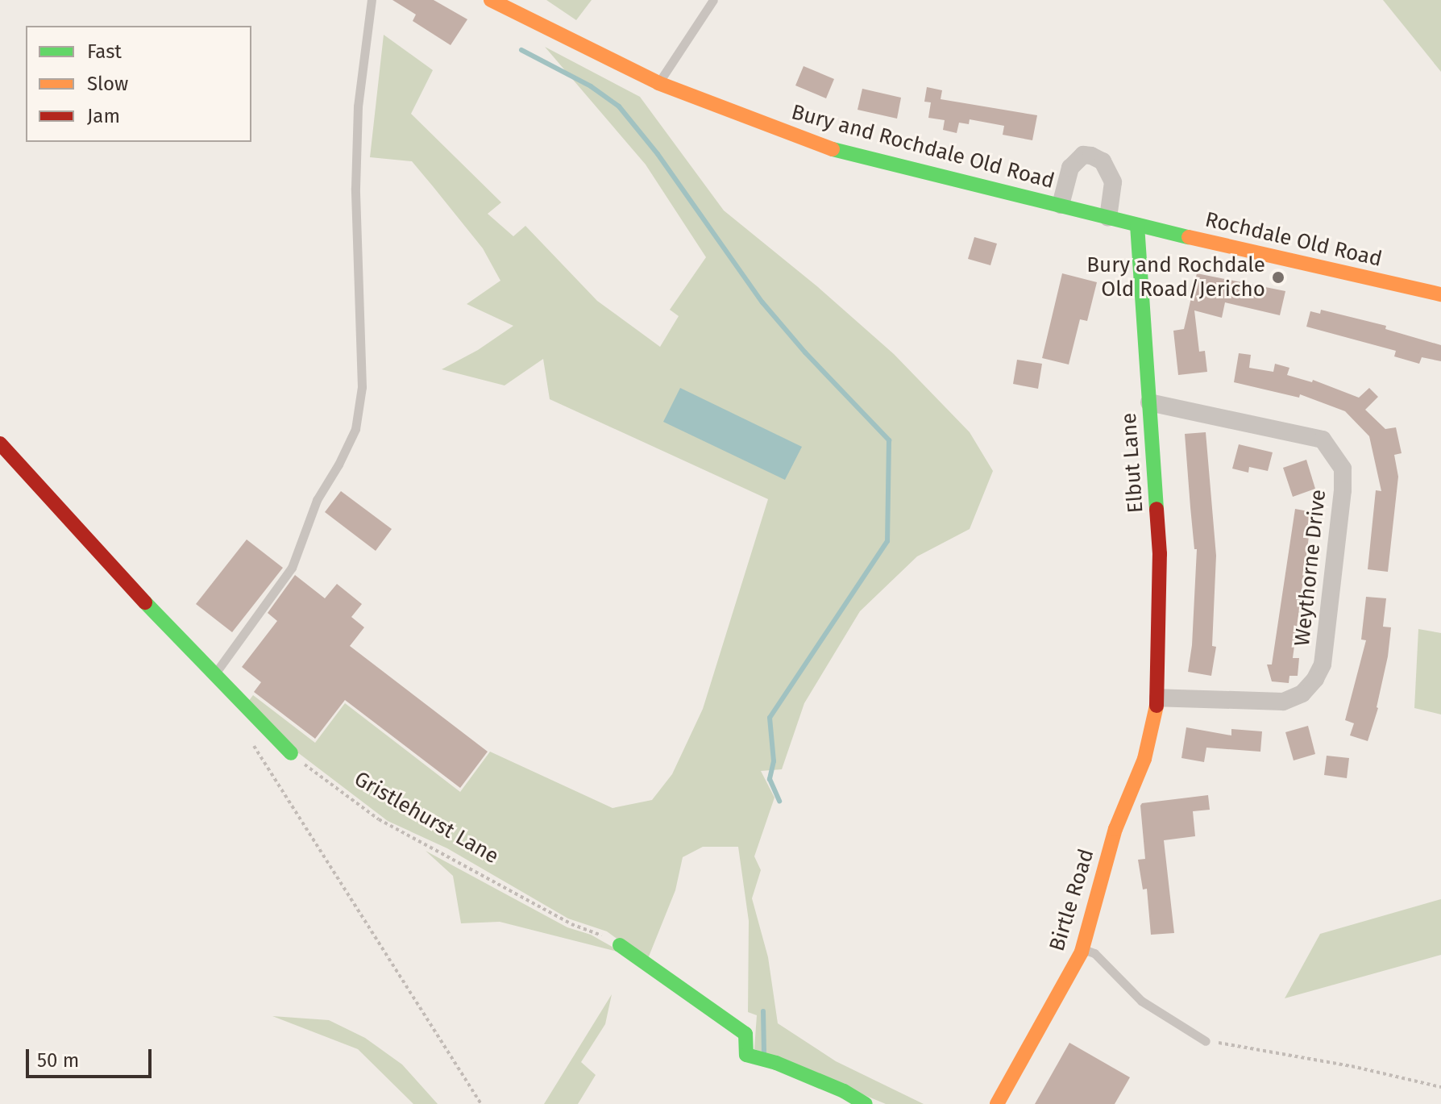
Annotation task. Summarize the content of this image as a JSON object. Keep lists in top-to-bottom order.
{
  "streets": {
    "street": [
      "Bury and Rochdale Old Road",
      "Rochdale Old Road",
      "Elbut Lane",
      "Weythorne Drive",
      "Birtle Road"
    ],
    "path": ["Gristlehurst Lane"]
  },
  "crossings": [
    ["Bury and Rochdale Old Road", "Rochdale Old Road"],
    ["Bury and Rochdale Old Road", "Elbut Lane"],
    ["Rochdale Old Road", "Elbut Lane"],
    ["Elbut Lane", "Weythorne Drive"],
    ["Elbut Lane", "Birtle Road"],
    ["Weythorne Drive", "Birtle Road"]
  ],
  "places": ["Bury and Rochdale Old Road/Jericho"],
  "legend": ["Fast", "Slow", "Jam"],
  "scale_bar": "50 m"
}
